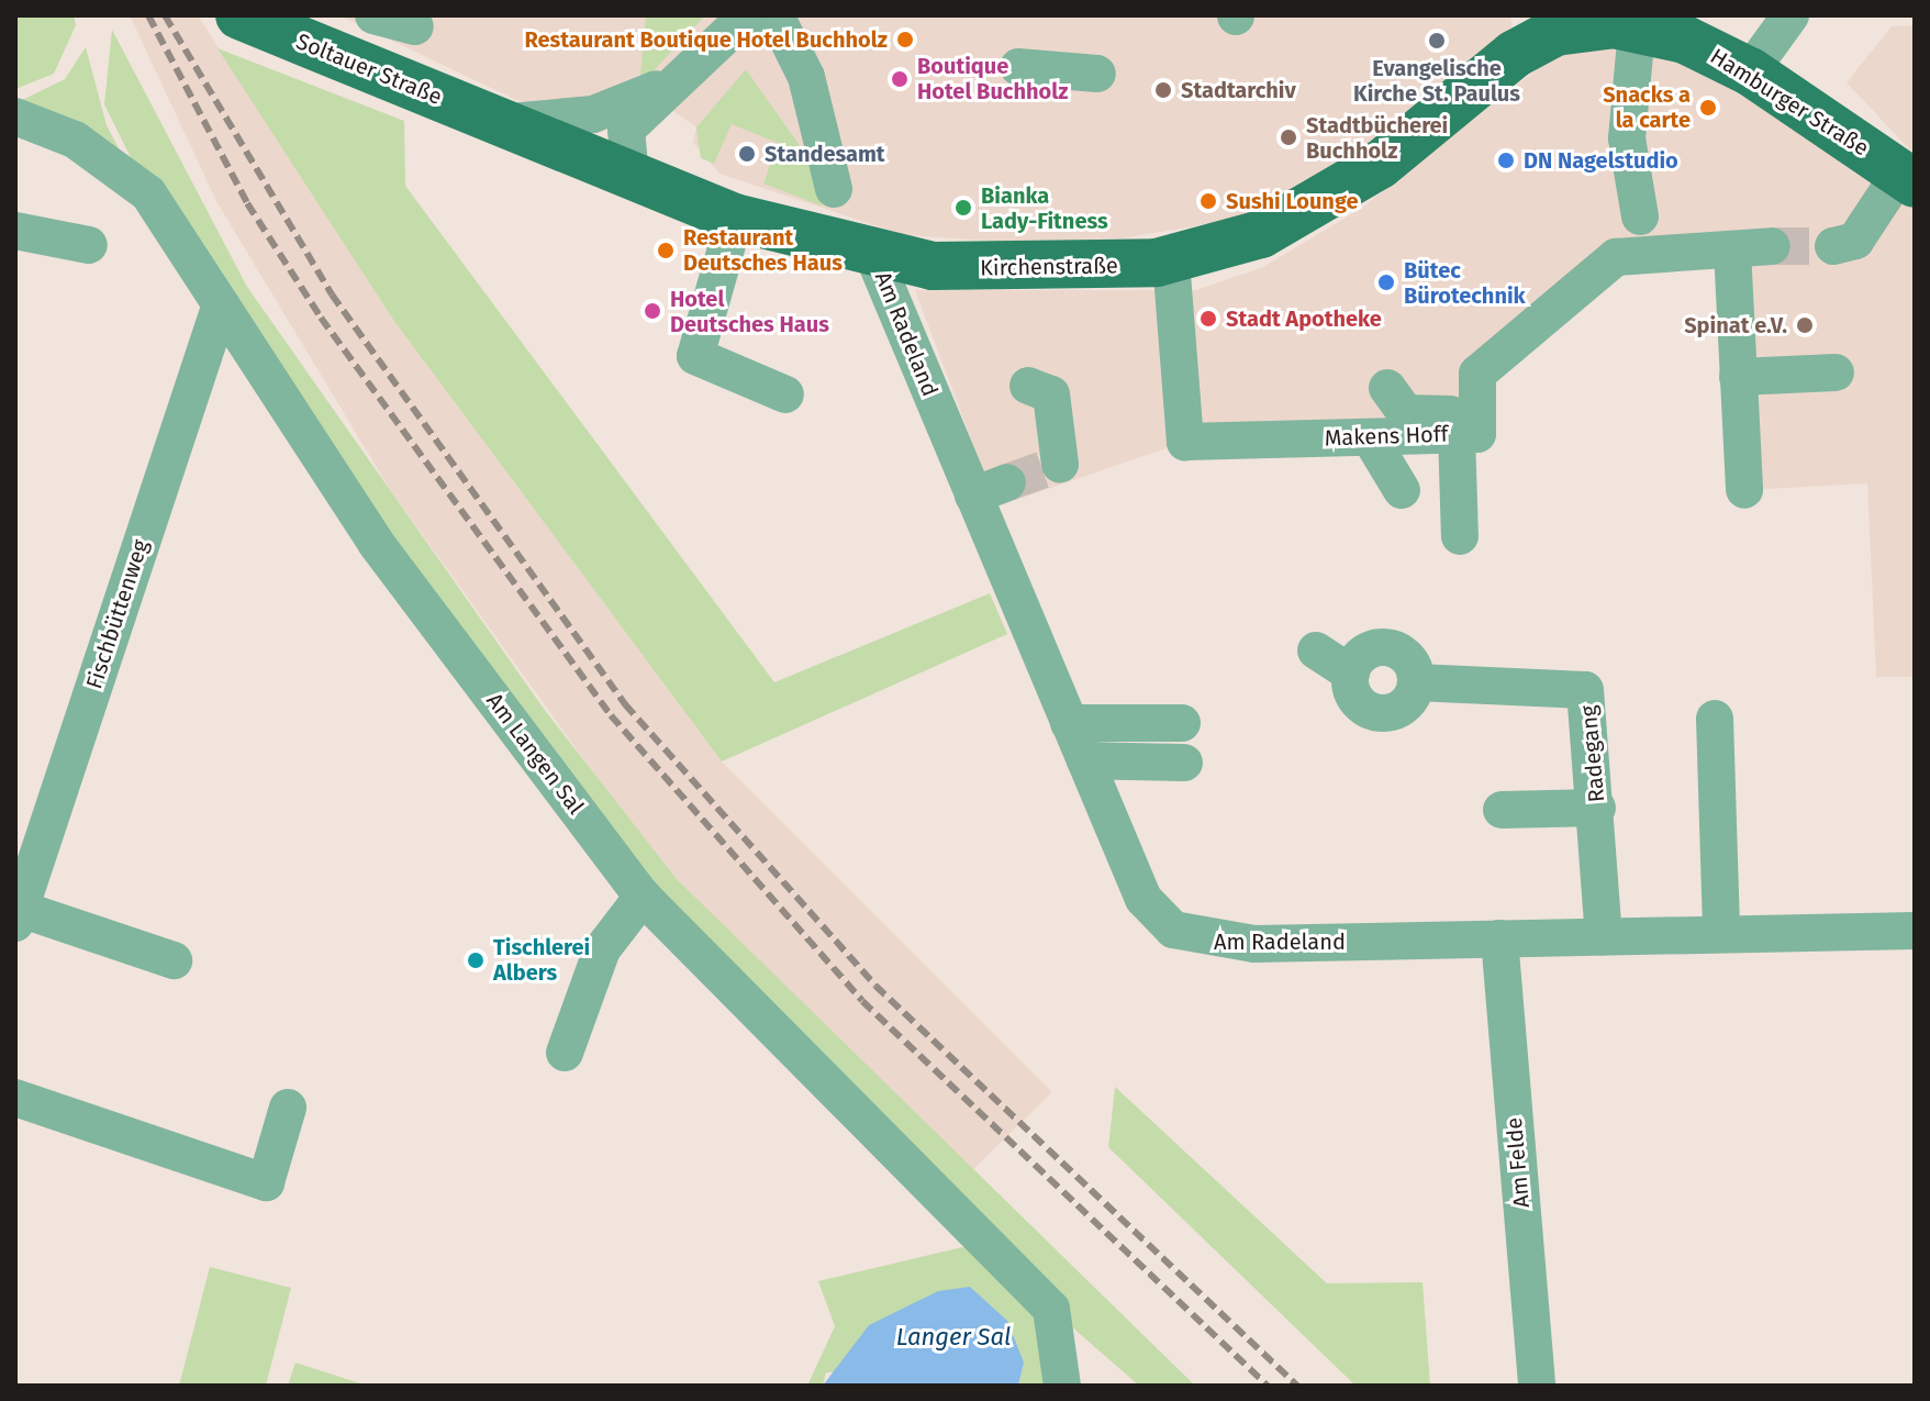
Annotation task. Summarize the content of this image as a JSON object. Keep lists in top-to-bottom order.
{
  "streets": {
    "main road": ["Soltauer Straße", "Hamburger Straße", "Kirchenstraße"],
    "street": [
      "Am Radeland",
      "Makens Hoff",
      "Fischbüttenweg",
      "Am Langen Sal",
      "Radegang",
      "Am Felde"
    ]
  },
  "crossings": [
    ["Soltauer Straße", "Kirchenstraße"],
    ["Hamburger Straße", "Kirchenstraße"],
    ["Kirchenstraße", "Am Radeland"],
    ["Kirchenstraße", "Makens Hoff"],
    ["Am Radeland", "Radegang"],
    ["Am Radeland", "Am Felde"],
    ["Fischbüttenweg", "Am Langen Sal"]
  ],
  "water": ["Langer Sal"],
  "places": [
    "Restaurant Boutique Hotel Buchholz",
    "Evangelische Kirche St. Paulus",
    "Boutique Hotel Buchholz",
    "Stadtarchiv",
    "Snacks a la carte",
    "Stadtbücherei Buchholz",
    "Standesamt",
    "DN Nagelstudio",
    "Sushi Lounge",
    "Bianka Lady-Fitness",
    "Restaurant Deutsches Haus",
    "Bütec Bürotechnik",
    "Hotel Deutsches Haus",
    "Stadt Apotheke",
    "Spinat e.V.",
    "Tischlerei Albers"
  ]
}
